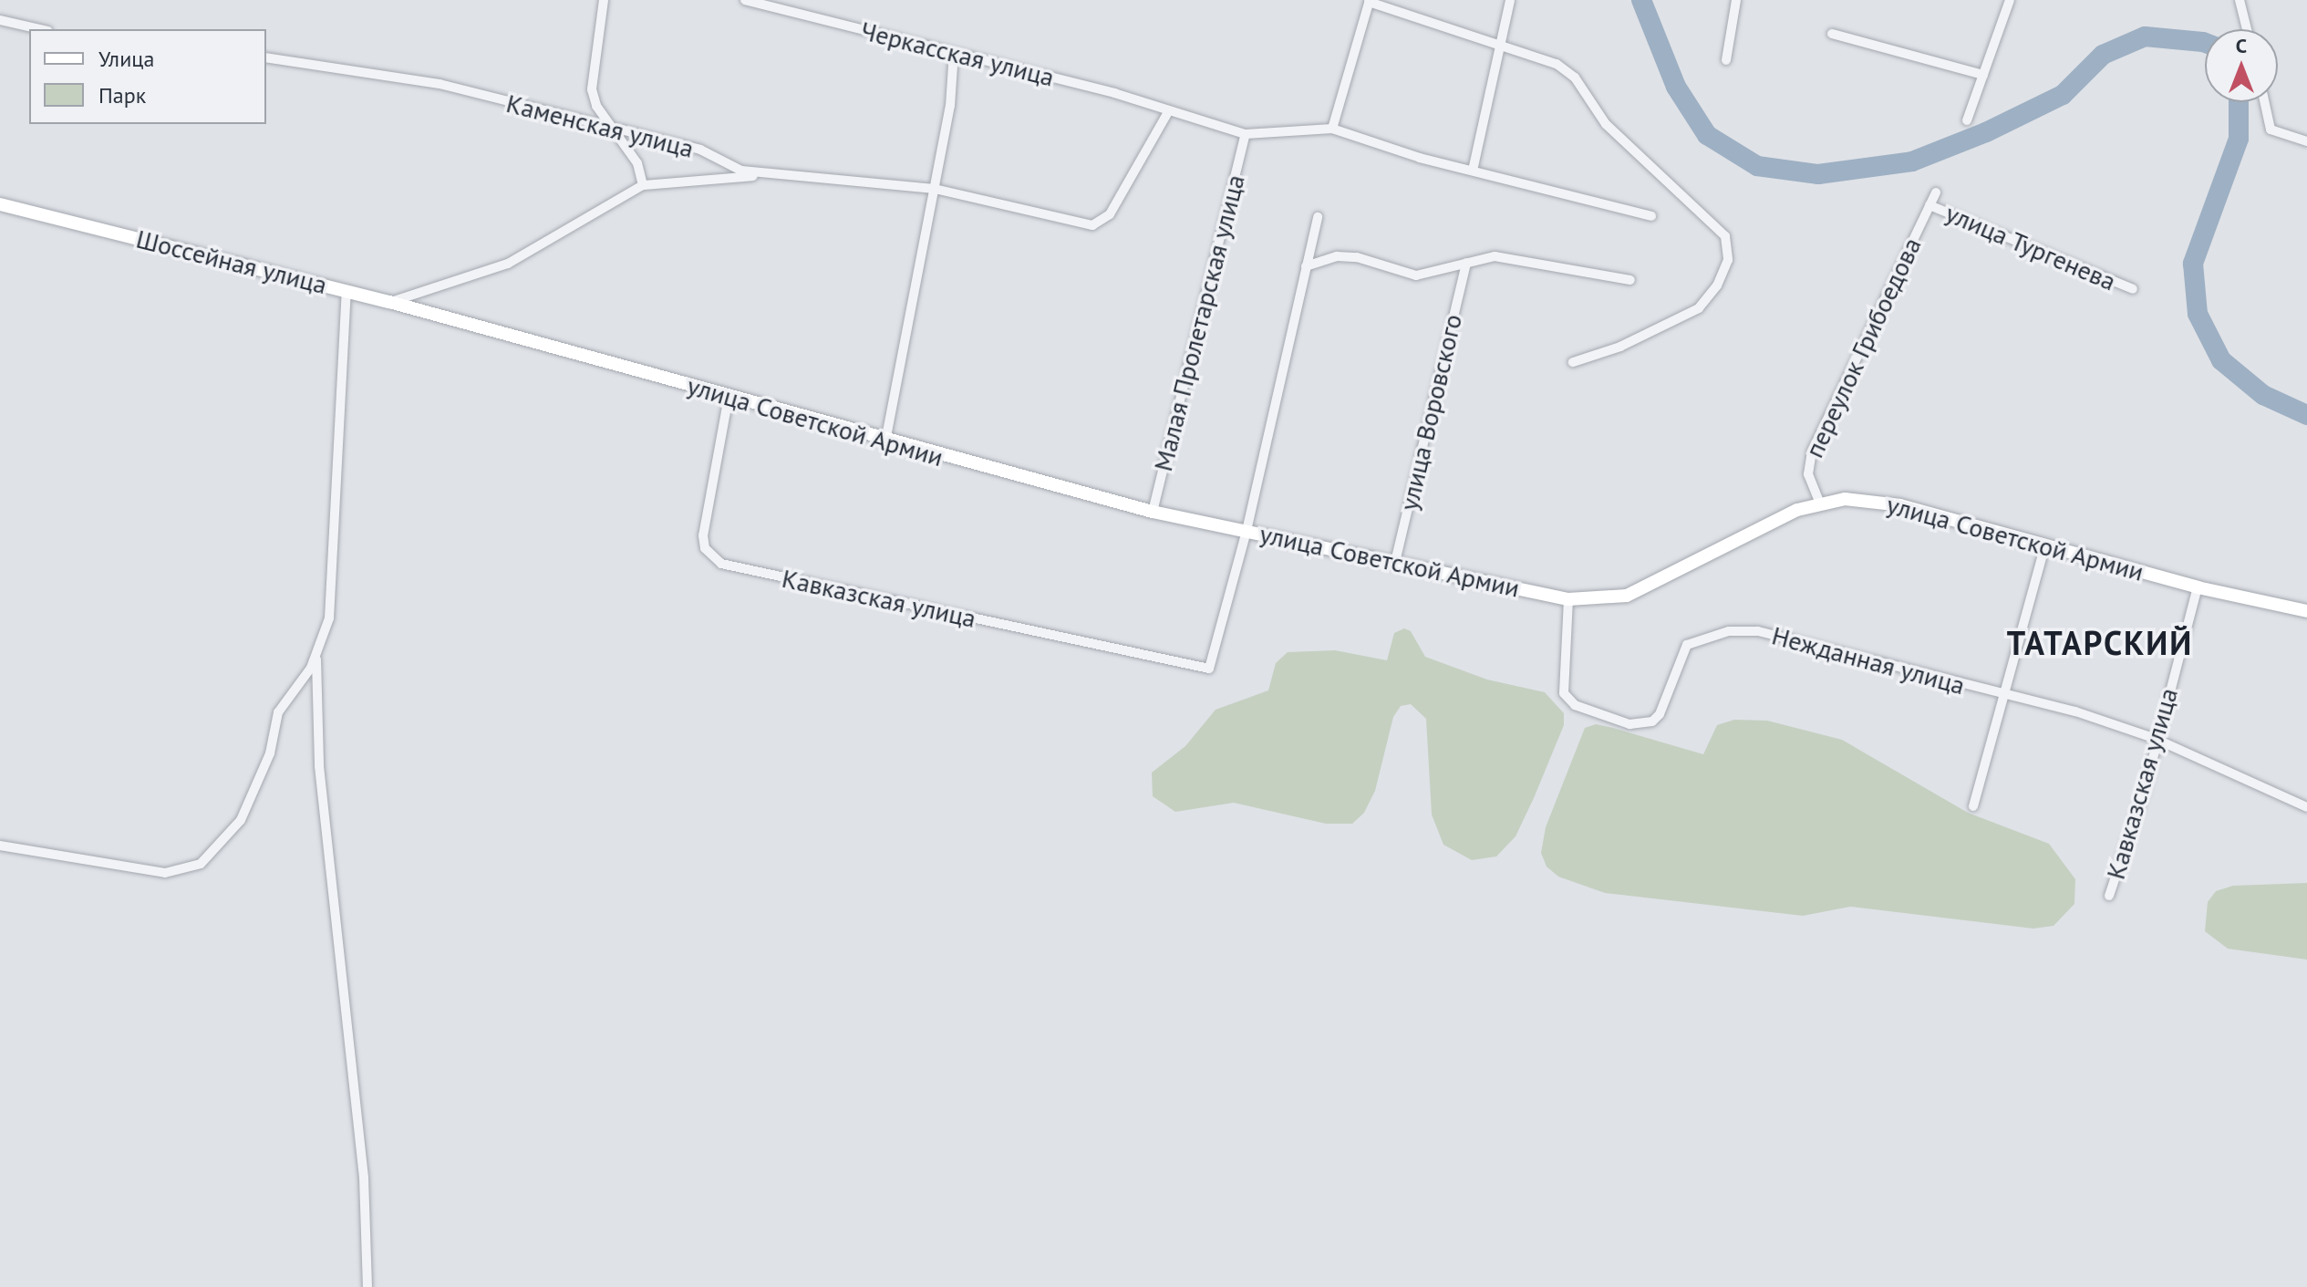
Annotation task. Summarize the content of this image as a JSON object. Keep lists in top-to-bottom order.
{
  "streets": {
    "main road": ["Шоссейная улица", "улица Советской Армии"],
    "street": [
      "Черкасская улица",
      "Каменская улица",
      "улица Тургенева",
      "Малая Пролетарская улица",
      "переулок Грибоедова",
      "улица Воровского",
      "Кавказская улица",
      "Нежданная улица"
    ]
  },
  "crossings": [
    ["Черкасская улица", "Каменская улица"],
    ["Черкасская улица", "Малая Пролетарская улица"],
    ["улица Тургенева", "переулок Грибоедова"],
    ["Шоссейная улица", "улица Советской Армии"],
    ["Малая Пролетарская улица", "улица Советской Армии"],
    ["переулок Грибоедова", "улица Советской Армии"],
    ["улица Воровского", "улица Советской Армии"],
    ["улица Советской Армии", "Кавказская улица"],
    ["улица Советской Армии", "Нежданная улица"],
    ["Кавказская улица", "Нежданная улица"]
  ],
  "districts": ["ТАТАРСКИЙ"],
  "legend": ["Улица", "Парк"],
  "north": "top"
}
